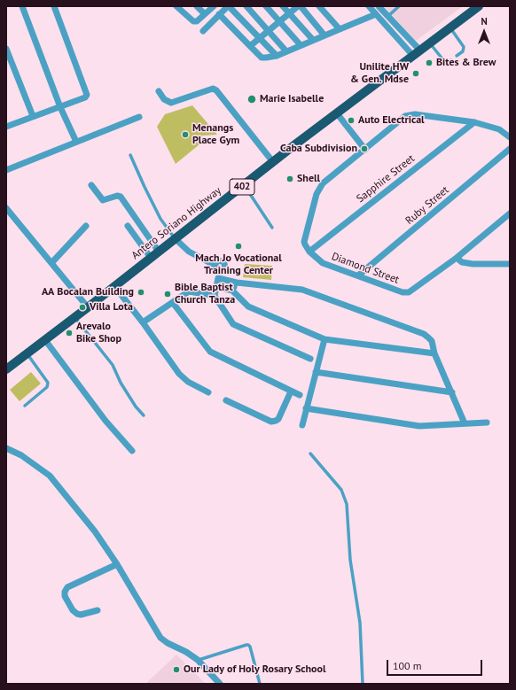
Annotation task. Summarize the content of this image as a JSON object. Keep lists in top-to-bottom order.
{
  "streets": {
    "main road": ["402", "Antero Soriano Highway"],
    "street": ["Sapphire Street", "Ruby Street", "Diamond Street"]
  },
  "crossings": [
    ["Sapphire Street", "Diamond Street"],
    ["Ruby Street", "Diamond Street"]
  ],
  "places": [
    "Bites & Brew",
    "Unilite HW & Gen. Mdse",
    "Marie Isabelle",
    "Auto Electrical",
    "Menangs Place Gym",
    "Caba Subdivision",
    "Shell",
    "Mach Jo Vocational Training Center",
    "AA Bocalan Building",
    "Bible Baptist Church Tanza",
    "Villa Lota",
    "Arevalo Bike Shop",
    "Our Lady of Holy Rosary School"
  ],
  "scale_bar": "100 m",
  "north": "top"
}
